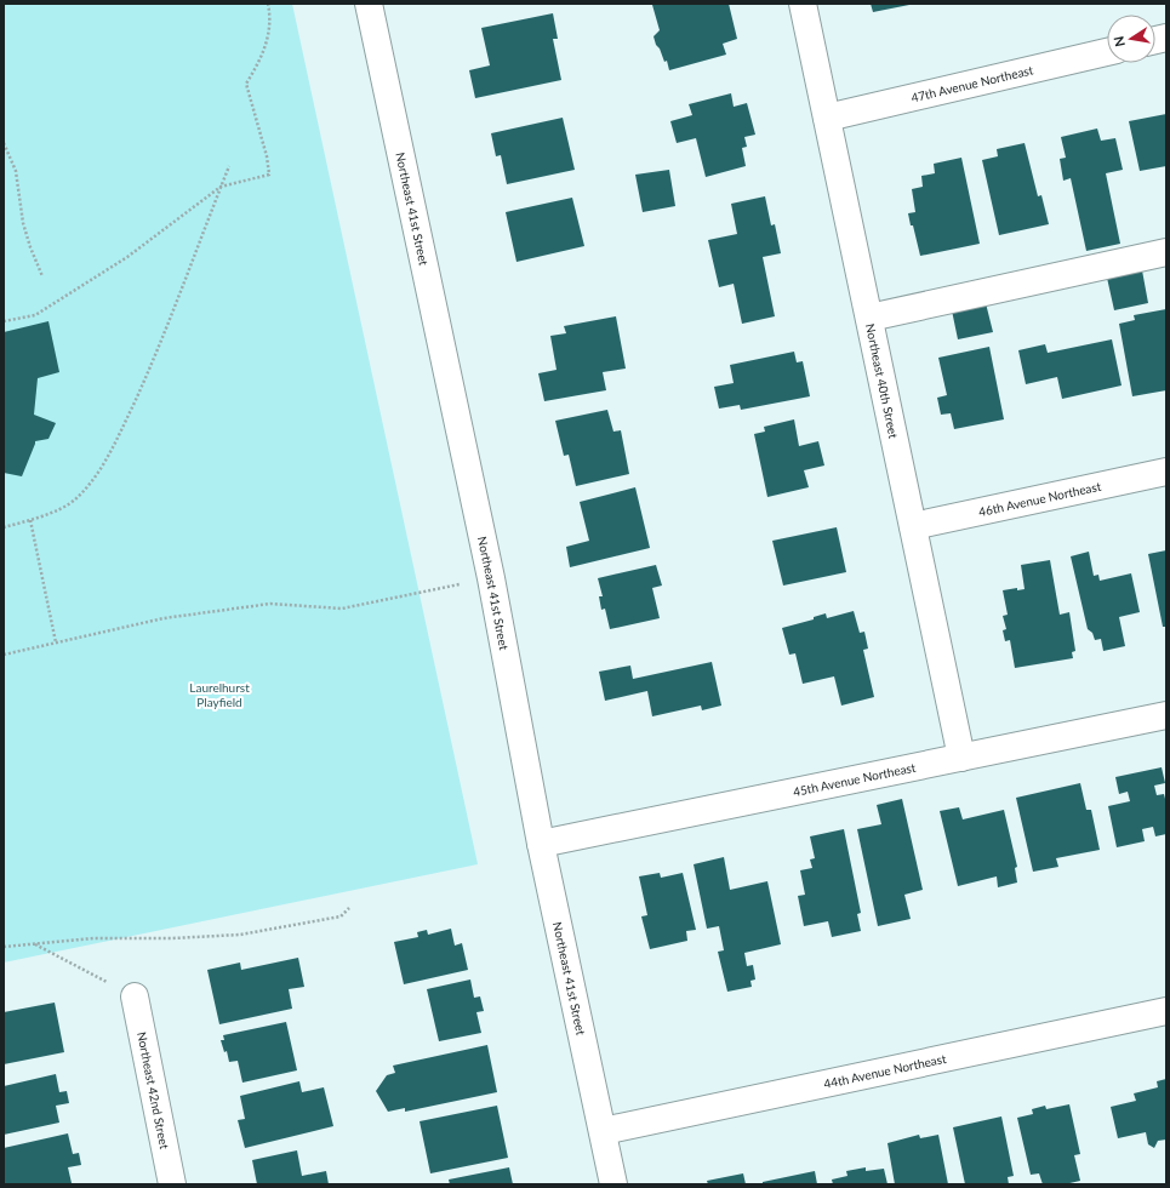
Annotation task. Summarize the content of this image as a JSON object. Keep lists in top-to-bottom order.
{
  "streets": {
    "street": [
      "47th Avenue Northeast",
      "Northeast 41st Street",
      "Northeast 40th Street",
      "46th Avenue Northeast",
      "45th Avenue Northeast",
      "44th Avenue Northeast",
      "Northeast 42nd Street"
    ]
  },
  "crossings": [
    ["47th Avenue Northeast", "Northeast 40th Street"],
    ["Northeast 41st Street", "45th Avenue Northeast"],
    ["Northeast 41st Street", "44th Avenue Northeast"],
    ["Northeast 40th Street", "46th Avenue Northeast"],
    ["Northeast 40th Street", "45th Avenue Northeast"]
  ],
  "parks": ["Laurelhurst Playfield"],
  "north": "left"
}
